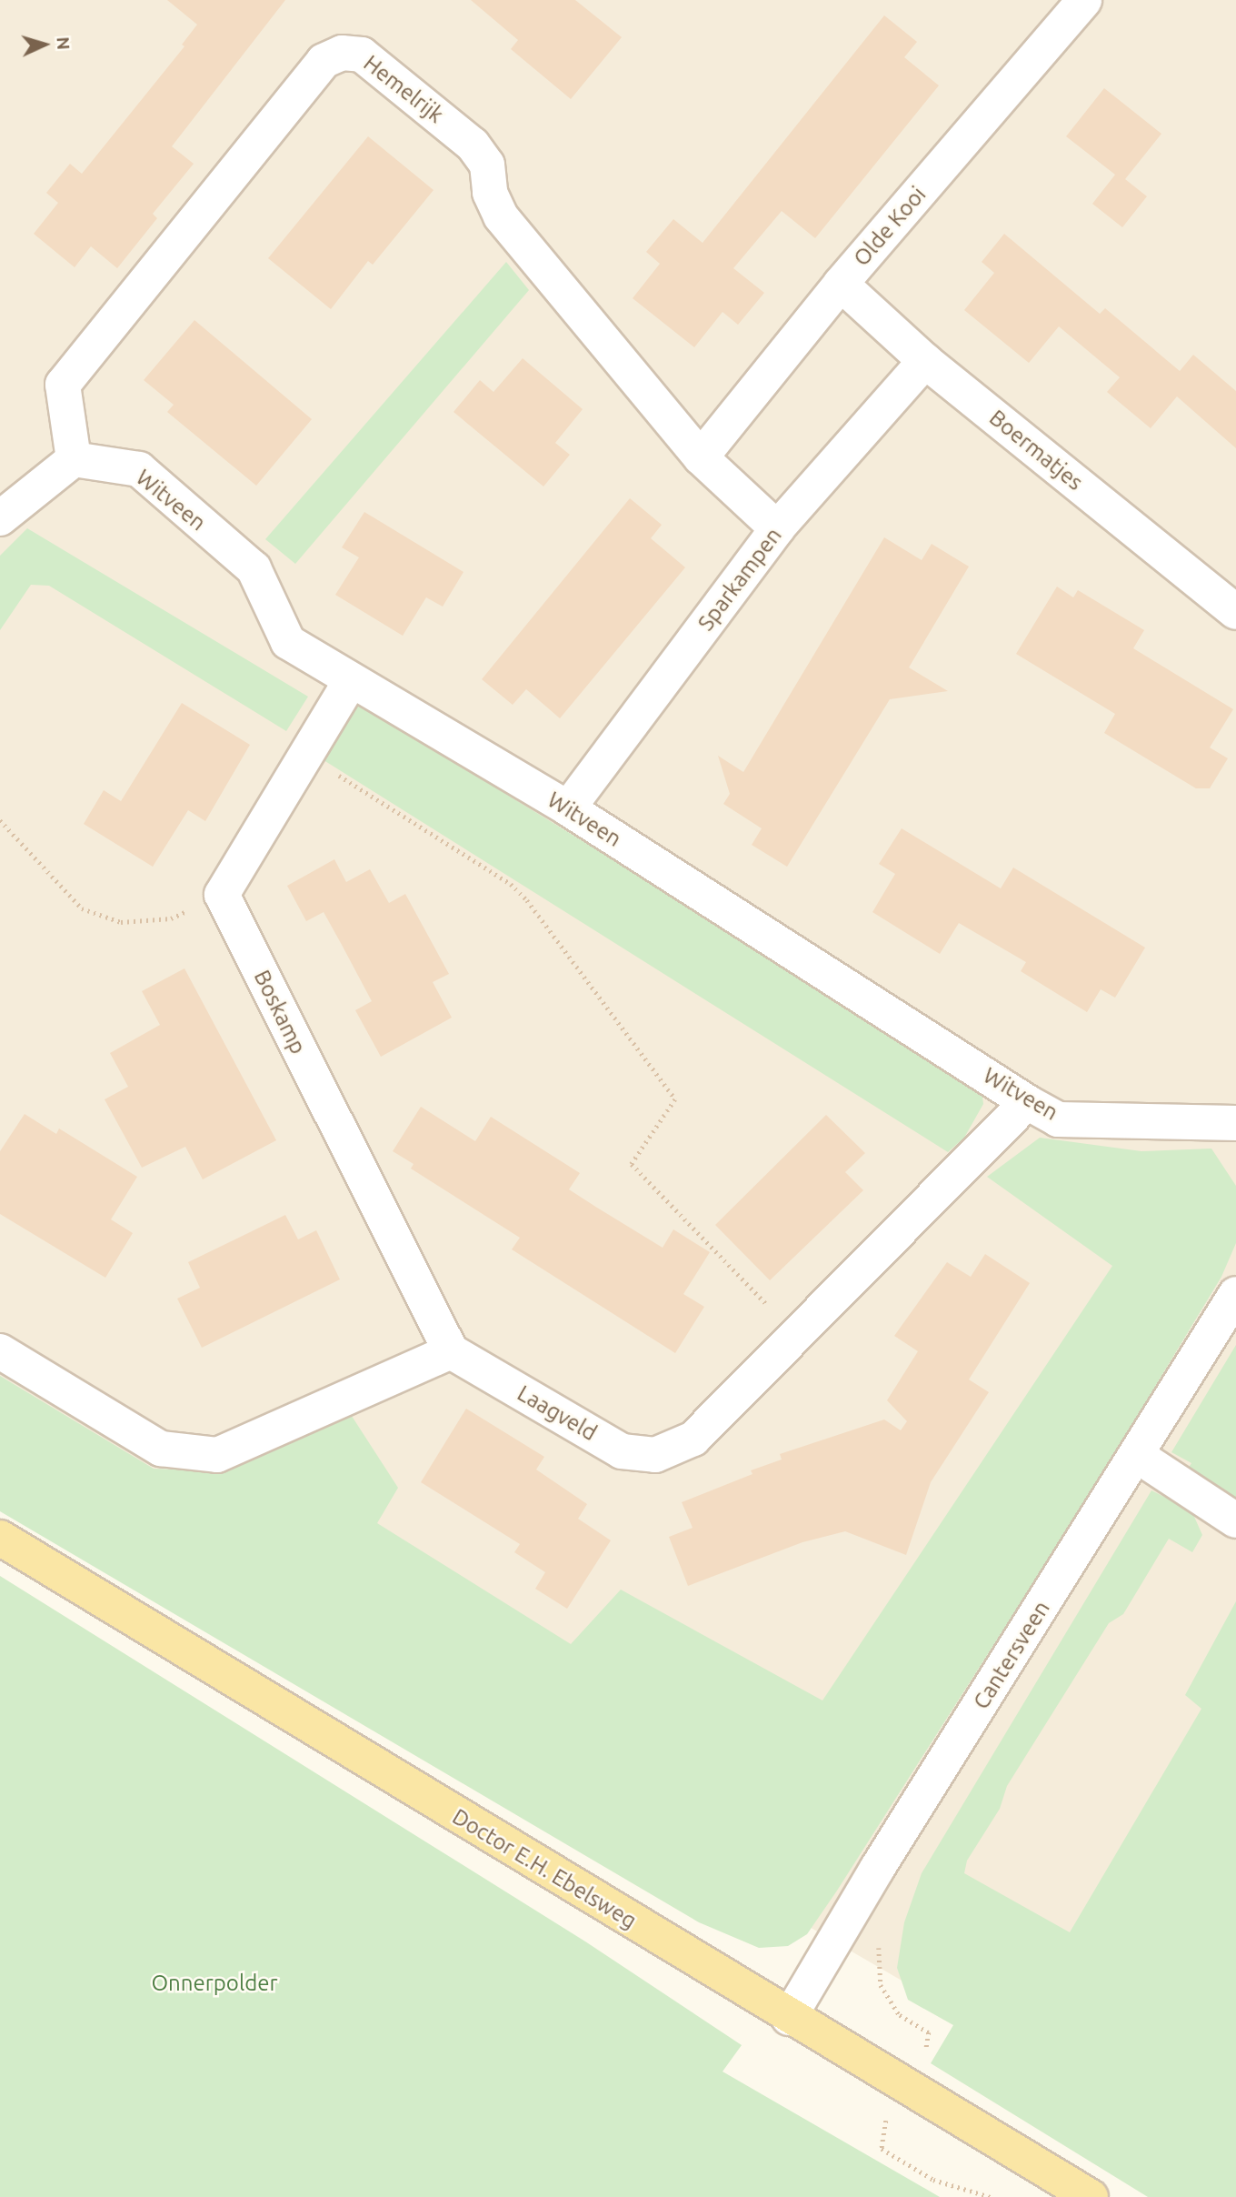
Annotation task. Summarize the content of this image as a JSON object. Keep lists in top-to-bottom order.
{
  "streets": {
    "main road": ["Doctor E.H. Ebelsweg"],
    "street": [
      "Hemelrijk",
      "Olde Kooi",
      "Boermatjes",
      "Witveen",
      "Sparkampen",
      "Boskamp",
      "Laagveld",
      "Cantersveen"
    ]
  },
  "crossings": [
    ["Hemelrijk", "Olde Kooi"],
    ["Hemelrijk", "Witveen"],
    ["Hemelrijk", "Sparkampen"],
    ["Olde Kooi", "Boermatjes"],
    ["Boermatjes", "Sparkampen"],
    ["Witveen", "Sparkampen"],
    ["Witveen", "Laagveld"],
    ["Boskamp", "Laagveld"],
    ["Cantersveen", "Doctor E.H. Ebelsweg"]
  ],
  "parks": ["Onnerpolder"],
  "north": "right"
}
